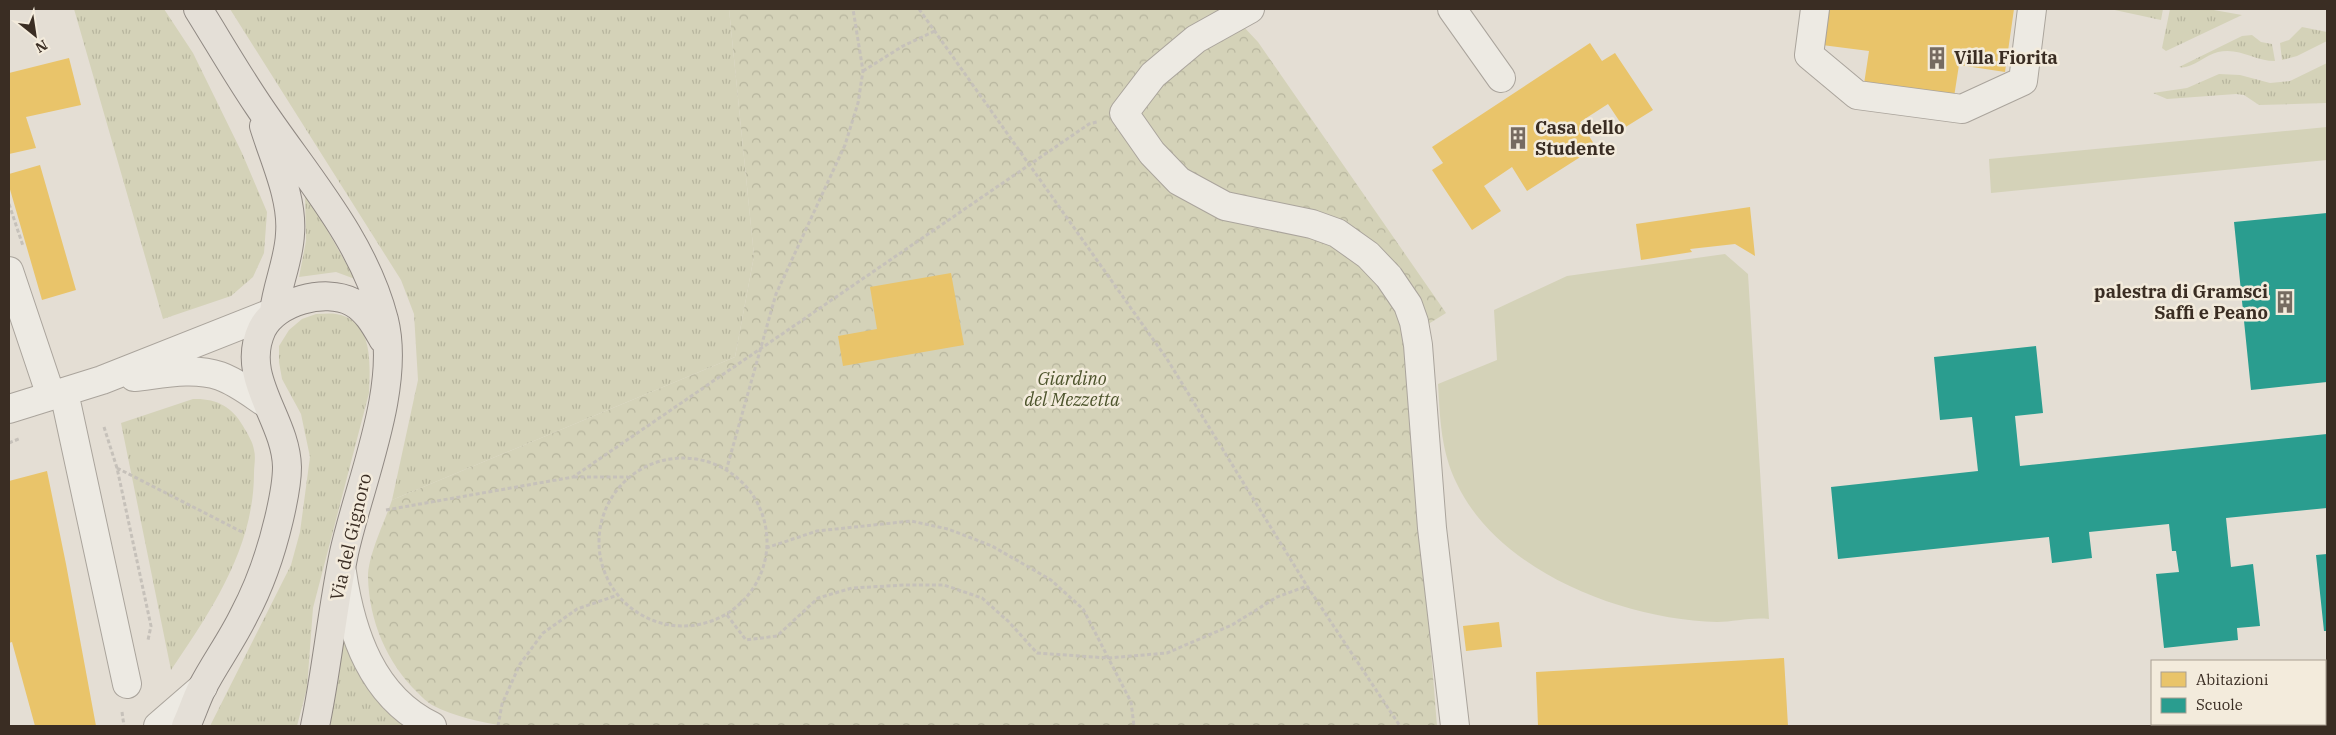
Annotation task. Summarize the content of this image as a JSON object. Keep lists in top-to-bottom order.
{
  "streets": {
    "main road": ["Via del Gignoro"]
  },
  "parks": ["Giardino del Mezzetta"],
  "places": {
    "building": ["Villa Fiorita", "Casa dello Studente", "palestra di Gramsci Saffi e Peano"]
  },
  "legend": ["Abitazioni", "Scuole"],
  "north": "bottom right"
}
